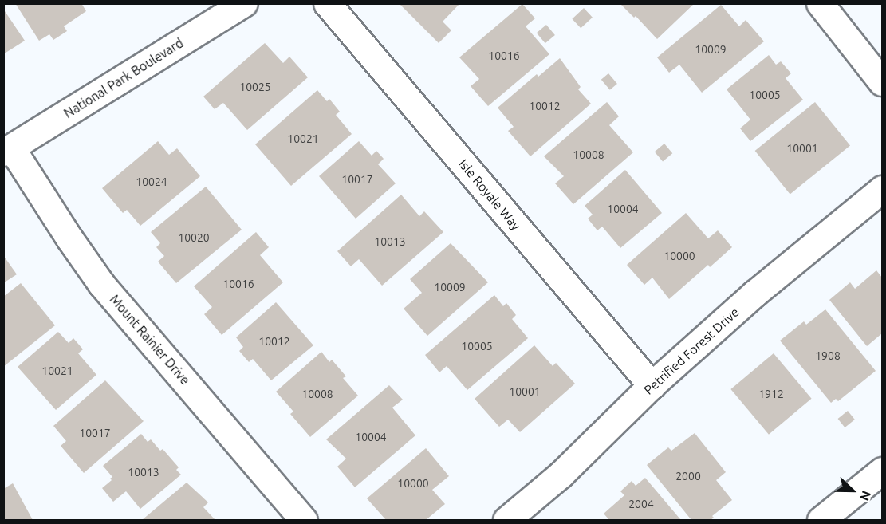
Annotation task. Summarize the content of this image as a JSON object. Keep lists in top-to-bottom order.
{
  "streets": {
    "street": [
      "National Park Boulevard",
      "Isle Royale Way",
      "Mount Rainier Drive",
      "Petrified Forest Drive"
    ]
  },
  "crossings": [
    ["National Park Boulevard", "Mount Rainier Drive"],
    ["Isle Royale Way", "Petrified Forest Drive"]
  ],
  "house_numbers": [
    "10009",
    "10016",
    "10025",
    "10005",
    "10012",
    "10021",
    "10001",
    "10008",
    "10017",
    "10024",
    "10004",
    "10020",
    "10013",
    "10000",
    "10016",
    "10009",
    "10012",
    "10005",
    "1908",
    "10021",
    "10001",
    "10008",
    "1912",
    "10017",
    "10004",
    "10013",
    "2000",
    "10000",
    "2004"
  ],
  "north": "right"
}
